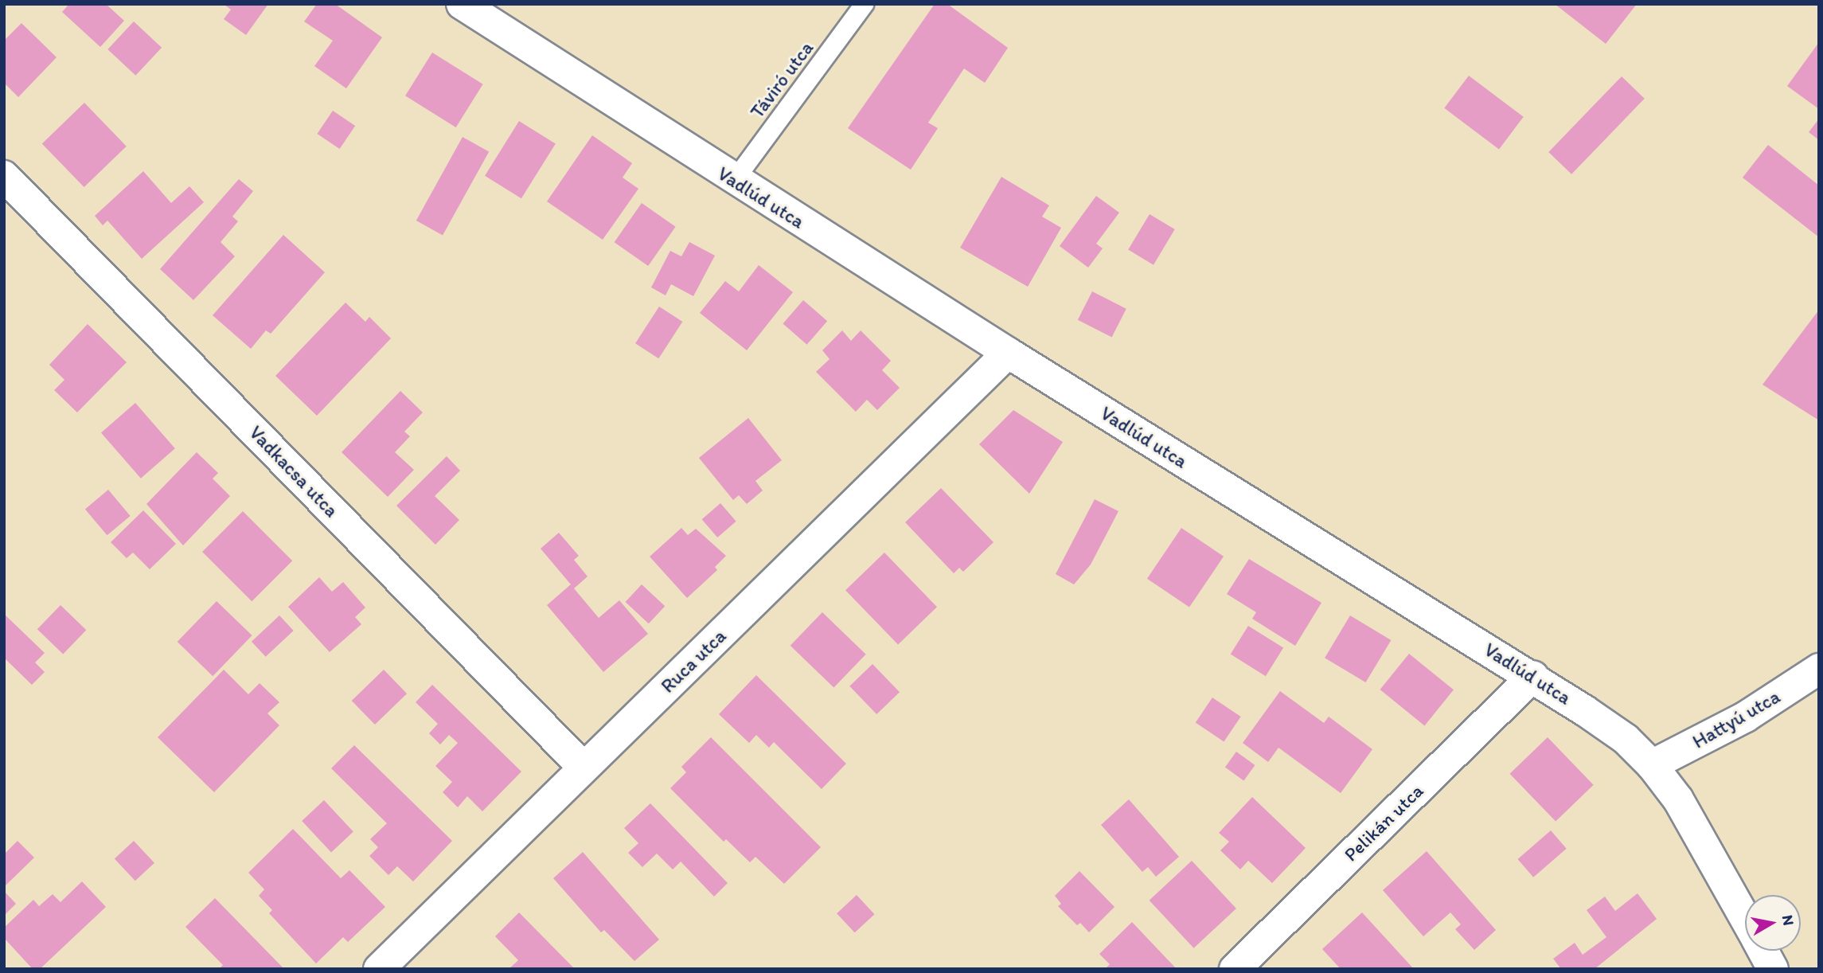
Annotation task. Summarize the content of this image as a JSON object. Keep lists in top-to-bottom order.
{
  "streets": {
    "street": [
      "Vadlúd utca",
      "Vadkacsa utca",
      "Ruca utca",
      "Hattyú utca",
      "Pelikán utca"
    ],
    "lane": ["Táviró utca"]
  },
  "crossings": [
    ["Táviró utca", "Vadlúd utca"],
    ["Vadlúd utca", "Ruca utca"],
    ["Vadlúd utca", "Hattyú utca"],
    ["Vadlúd utca", "Pelikán utca"],
    ["Vadkacsa utca", "Ruca utca"]
  ],
  "north": "right"
}
